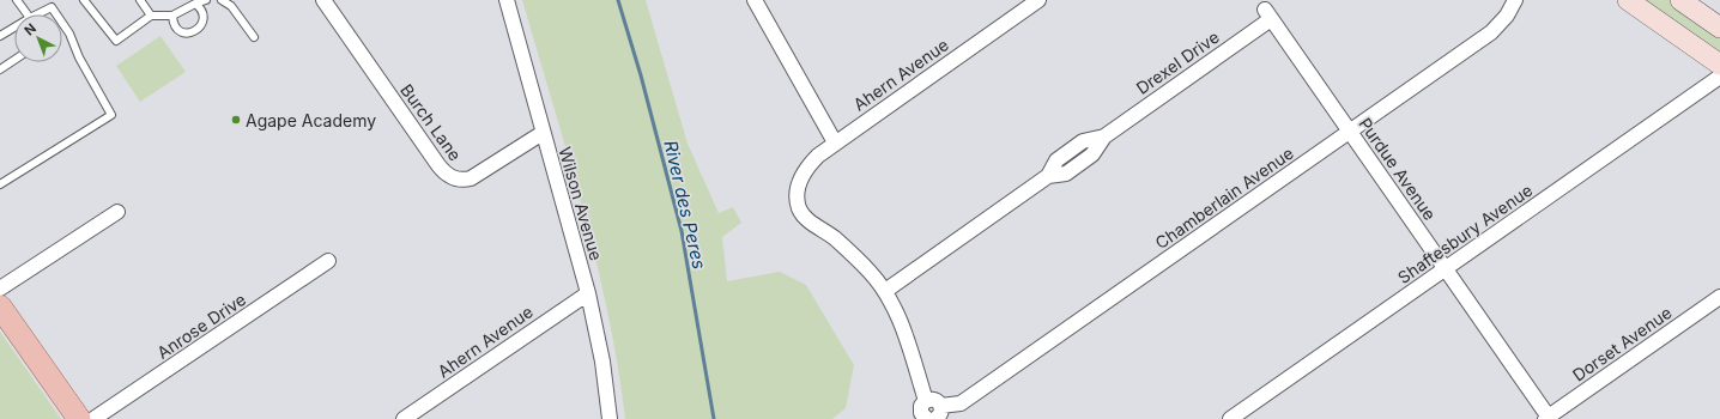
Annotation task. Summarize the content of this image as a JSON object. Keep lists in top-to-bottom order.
{
  "streets": {
    "street": [
      "Drexel Drive",
      "Ahern Avenue",
      "Burch Lane",
      "Purdue Avenue",
      "Chamberlain Avenue",
      "Wilson Avenue",
      "Shaftesbury Avenue",
      "Anrose Drive",
      "Dorset Avenue"
    ]
  },
  "crossings": [
    ["Drexel Drive", "Ahern Avenue"],
    ["Drexel Drive", "Purdue Avenue"],
    ["Ahern Avenue", "Wilson Avenue"],
    ["Burch Lane", "Wilson Avenue"],
    ["Purdue Avenue", "Chamberlain Avenue"],
    ["Purdue Avenue", "Shaftesbury Avenue"],
    ["Purdue Avenue", "Dorset Avenue"]
  ],
  "water": ["River des Peres"],
  "places": ["Agape Academy"],
  "north": "top left"
}
